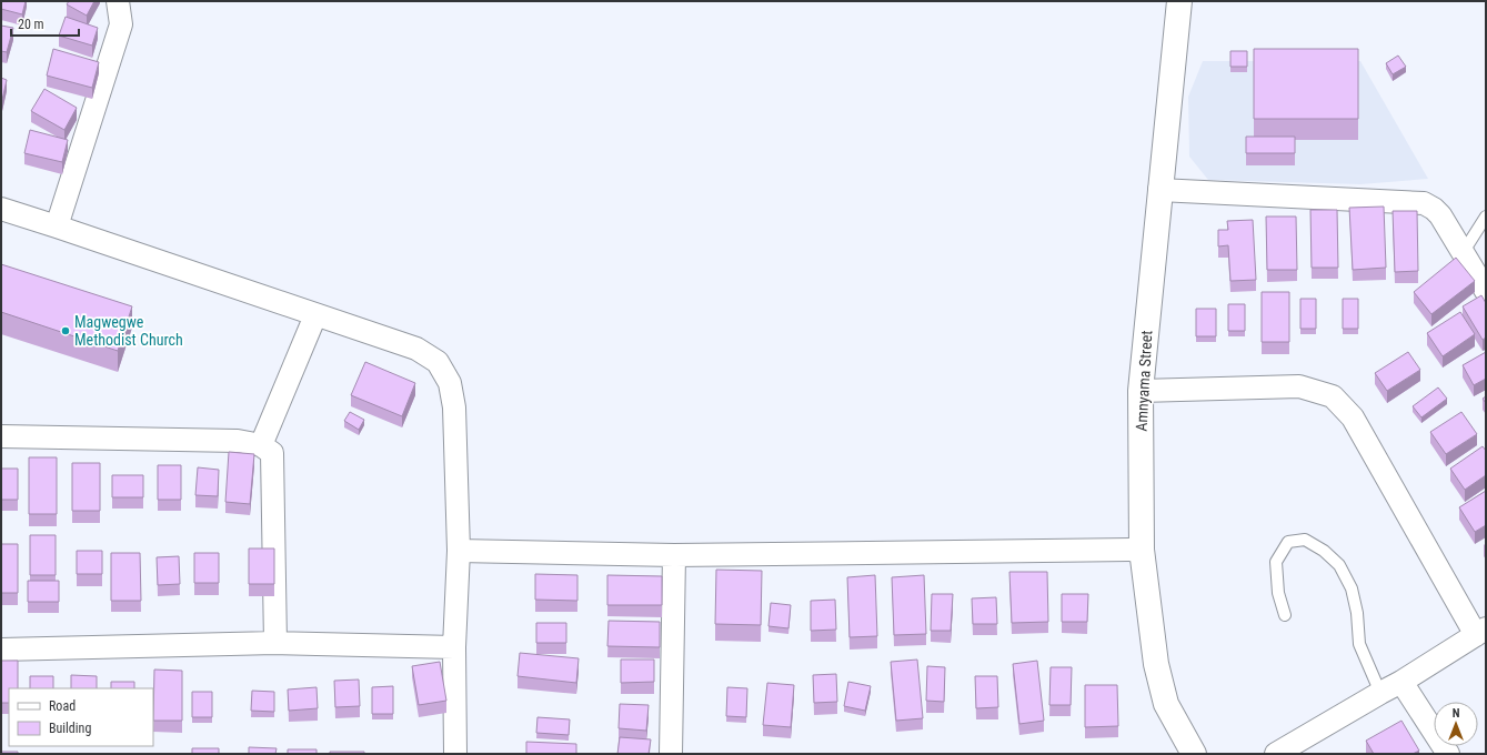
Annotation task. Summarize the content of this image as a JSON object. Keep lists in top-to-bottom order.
{
  "streets": {
    "street": ["Amnyama Street"]
  },
  "places": ["Magwegwe Methodist Church"],
  "legend": ["Road", "Building"],
  "scale_bar": "20 m",
  "north": "top"
}
